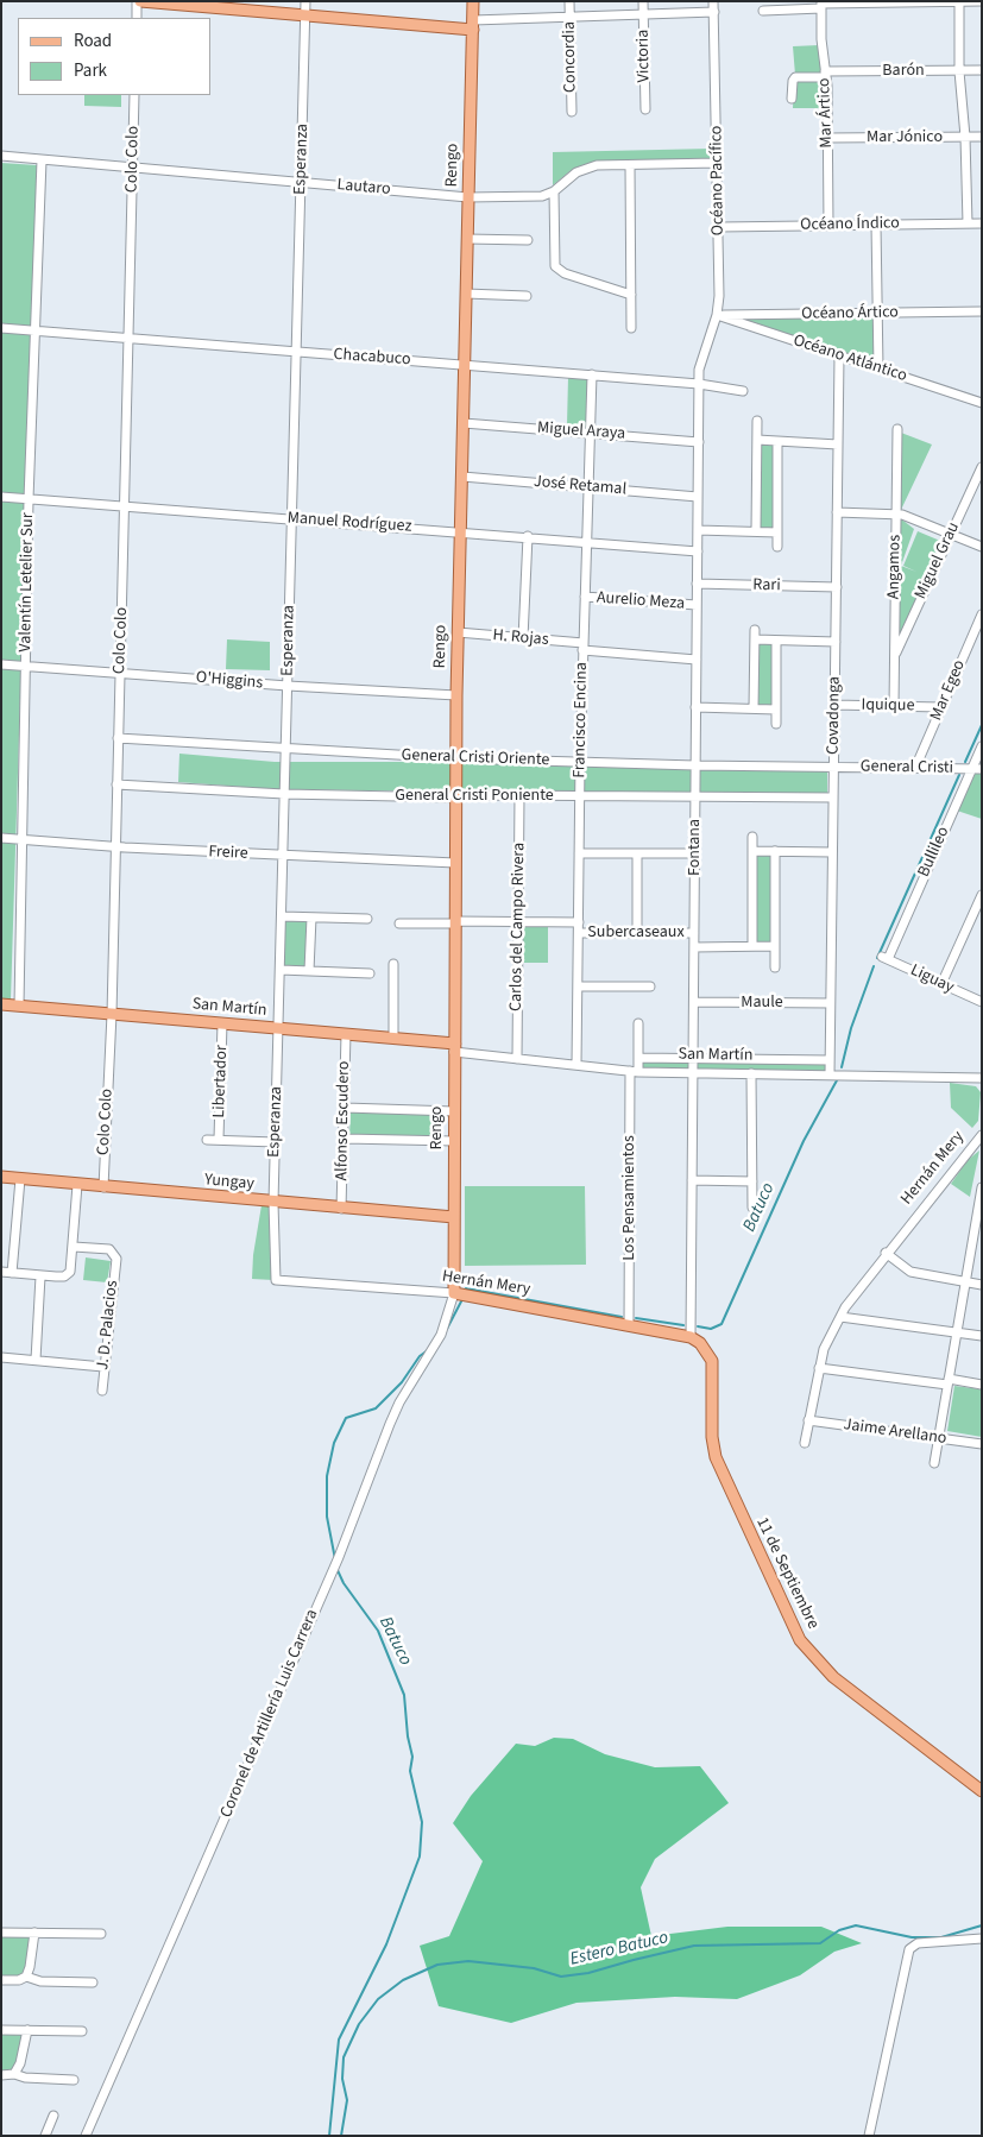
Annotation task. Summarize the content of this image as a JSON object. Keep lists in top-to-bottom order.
{
  "streets": {
    "main road": [
      "Rengo",
      "San Martín",
      "Hernán Mery",
      "Yungay",
      "11 de Septiembre"
    ],
    "street": [
      "Victoria",
      "Concordia",
      "Barón",
      "Mar Ártico",
      "Mar Jónico",
      "Colo Colo",
      "Esperanza",
      "Océano Pacífico",
      "Lautaro",
      "Océano Índico",
      "Océano Ártico",
      "Chacabuco",
      "Océano Atlántico",
      "Miguel Araya",
      "José Retamal",
      "Manuel Rodríguez",
      "Miguel Grau",
      "Angamos",
      "Valentín Letelier Sur",
      "Rari",
      "Aurelio Meza",
      "H. Rojas",
      "O'Higgins",
      "Mar Egeo",
      "Iquique",
      "Covadonga",
      "Francisco Encina",
      "General Cristi Oriente",
      "General Cristi",
      "General Cristi Poniente",
      "Fontana",
      "Bullileo",
      "Freire",
      "Carlos del Campo Rivera",
      "Subercaseaux",
      "Liguay",
      "Maule",
      "Libertador",
      "Alfonso Escudero",
      "Los Pensamientos",
      "J. D. Palacios",
      "Jaime Arellano",
      "Coronel de Artillería Luis Carrera"
    ]
  },
  "crossings": [
    ["Barón", "Mar Ártico"],
    ["Mar Ártico", "Mar Jónico"],
    ["Mar Ártico", "Océano Índico"],
    ["Colo Colo", "Lautaro"],
    ["Colo Colo", "Chacabuco"],
    ["Colo Colo", "Manuel Rodríguez"],
    ["Colo Colo", "O'Higgins"],
    ["Colo Colo", "General Cristi Oriente"],
    ["Colo Colo", "General Cristi Poniente"],
    ["Colo Colo", "Freire"],
    ["Colo Colo", "San Martín"],
    ["Colo Colo", "Yungay"],
    ["Esperanza", "Lautaro"],
    ["Esperanza", "Chacabuco"],
    ["Esperanza", "Manuel Rodríguez"],
    ["Esperanza", "O'Higgins"],
    ["Esperanza", "General Cristi Oriente"],
    ["Esperanza", "General Cristi Poniente"],
    ["Esperanza", "Freire"],
    ["Esperanza", "San Martín"],
    ["Esperanza", "Libertador"],
    ["Esperanza", "Hernán Mery"],
    ["Esperanza", "Yungay"],
    ["Rengo", "Lautaro"],
    ["Rengo", "Chacabuco"],
    ["Rengo", "Miguel Araya"],
    ["Rengo", "José Retamal"],
    ["Rengo", "Manuel Rodríguez"],
    ["Rengo", "H. Rojas"],
    ["Rengo", "O'Higgins"],
    ["Rengo", "General Cristi Oriente"],
    ["Rengo", "General Cristi Poniente"],
    ["Rengo", "Freire"],
    ["Rengo", "Subercaseaux"],
    ["Rengo", "San Martín"],
    ["Rengo", "Hernán Mery"],
    ["Rengo", "Yungay"],
    ["Rengo", "Coronel de Artillería Luis Carrera"],
    ["Océano Pacífico", "Océano Índico"],
    ["Océano Pacífico", "Océano Ártico"],
    ["Océano Pacífico", "Océano Atlántico"],
    ["Océano Pacífico", "Fontana"],
    ["Lautaro", "Valentín Letelier Sur"],
    ["Océano Ártico", "Océano Atlántico"],
    ["Chacabuco", "Valentín Letelier Sur"],
    ["Chacabuco", "Francisco Encina"],
    ["Chacabuco", "Fontana"],
    ["Océano Atlántico", "Covadonga"],
    ["Miguel Araya", "Francisco Encina"],
    ["Miguel Araya", "Fontana"],
    ["José Retamal", "Francisco Encina"],
    ["José Retamal", "Fontana"],
    ["Manuel Rodríguez", "Valentín Letelier Sur"],
    ["Manuel Rodríguez", "Francisco Encina"],
    ["Manuel Rodríguez", "Fontana"],
    ["Miguel Grau", "Angamos"],
    ["Angamos", "Iquique"],
    ["Valentín Letelier Sur", "O'Higgins"],
    ["Valentín Letelier Sur", "Freire"],
    ["Valentín Letelier Sur", "San Martín"],
    ["Rari", "Covadonga"],
    ["Rari", "Fontana"],
    ["Aurelio Meza", "Francisco Encina"],
    ["Aurelio Meza", "Fontana"],
    ["H. Rojas", "Francisco Encina"],
    ["H. Rojas", "Fontana"],
    ["Mar Egeo", "Iquique"],
    ["Mar Egeo", "General Cristi"],
    ["Iquique", "Covadonga"],
    ["Covadonga", "General Cristi Oriente"],
    ["Covadonga", "General Cristi"],
    ["Covadonga", "General Cristi Poniente"],
    ["Covadonga", "Maule"],
    ["Covadonga", "San Martín"],
    ["Francisco Encina", "General Cristi Oriente"],
    ["Francisco Encina", "General Cristi Poniente"],
    ["Francisco Encina", "Subercaseaux"],
    ["Francisco Encina", "San Martín"],
    ["General Cristi Oriente", "General Cristi"],
    ["General Cristi Oriente", "Fontana"],
    ["General Cristi", "Bullileo"],
    ["General Cristi Poniente", "Fontana"],
    ["General Cristi Poniente", "Carlos del Campo Rivera"],
    ["Fontana", "Subercaseaux"],
    ["Fontana", "Maule"],
    ["Fontana", "San Martín"],
    ["Fontana", "Hernán Mery"],
    ["Fontana", "11 de Septiembre"],
    ["Bullileo", "Liguay"],
    ["Carlos del Campo Rivera", "Subercaseaux"],
    ["Carlos del Campo Rivera", "San Martín"],
    ["San Martín", "Libertador"],
    ["San Martín", "Alfonso Escudero"],
    ["San Martín", "Los Pensamientos"],
    ["Alfonso Escudero", "Yungay"],
    ["Hernán Mery", "Los Pensamientos"],
    ["Hernán Mery", "Jaime Arellano"],
    ["Hernán Mery", "11 de Septiembre"],
    ["Hernán Mery", "Coronel de Artillería Luis Carrera"]
  ],
  "water": ["Batuco", "Estero Batuco"],
  "legend": ["Road", "Park"]
}
